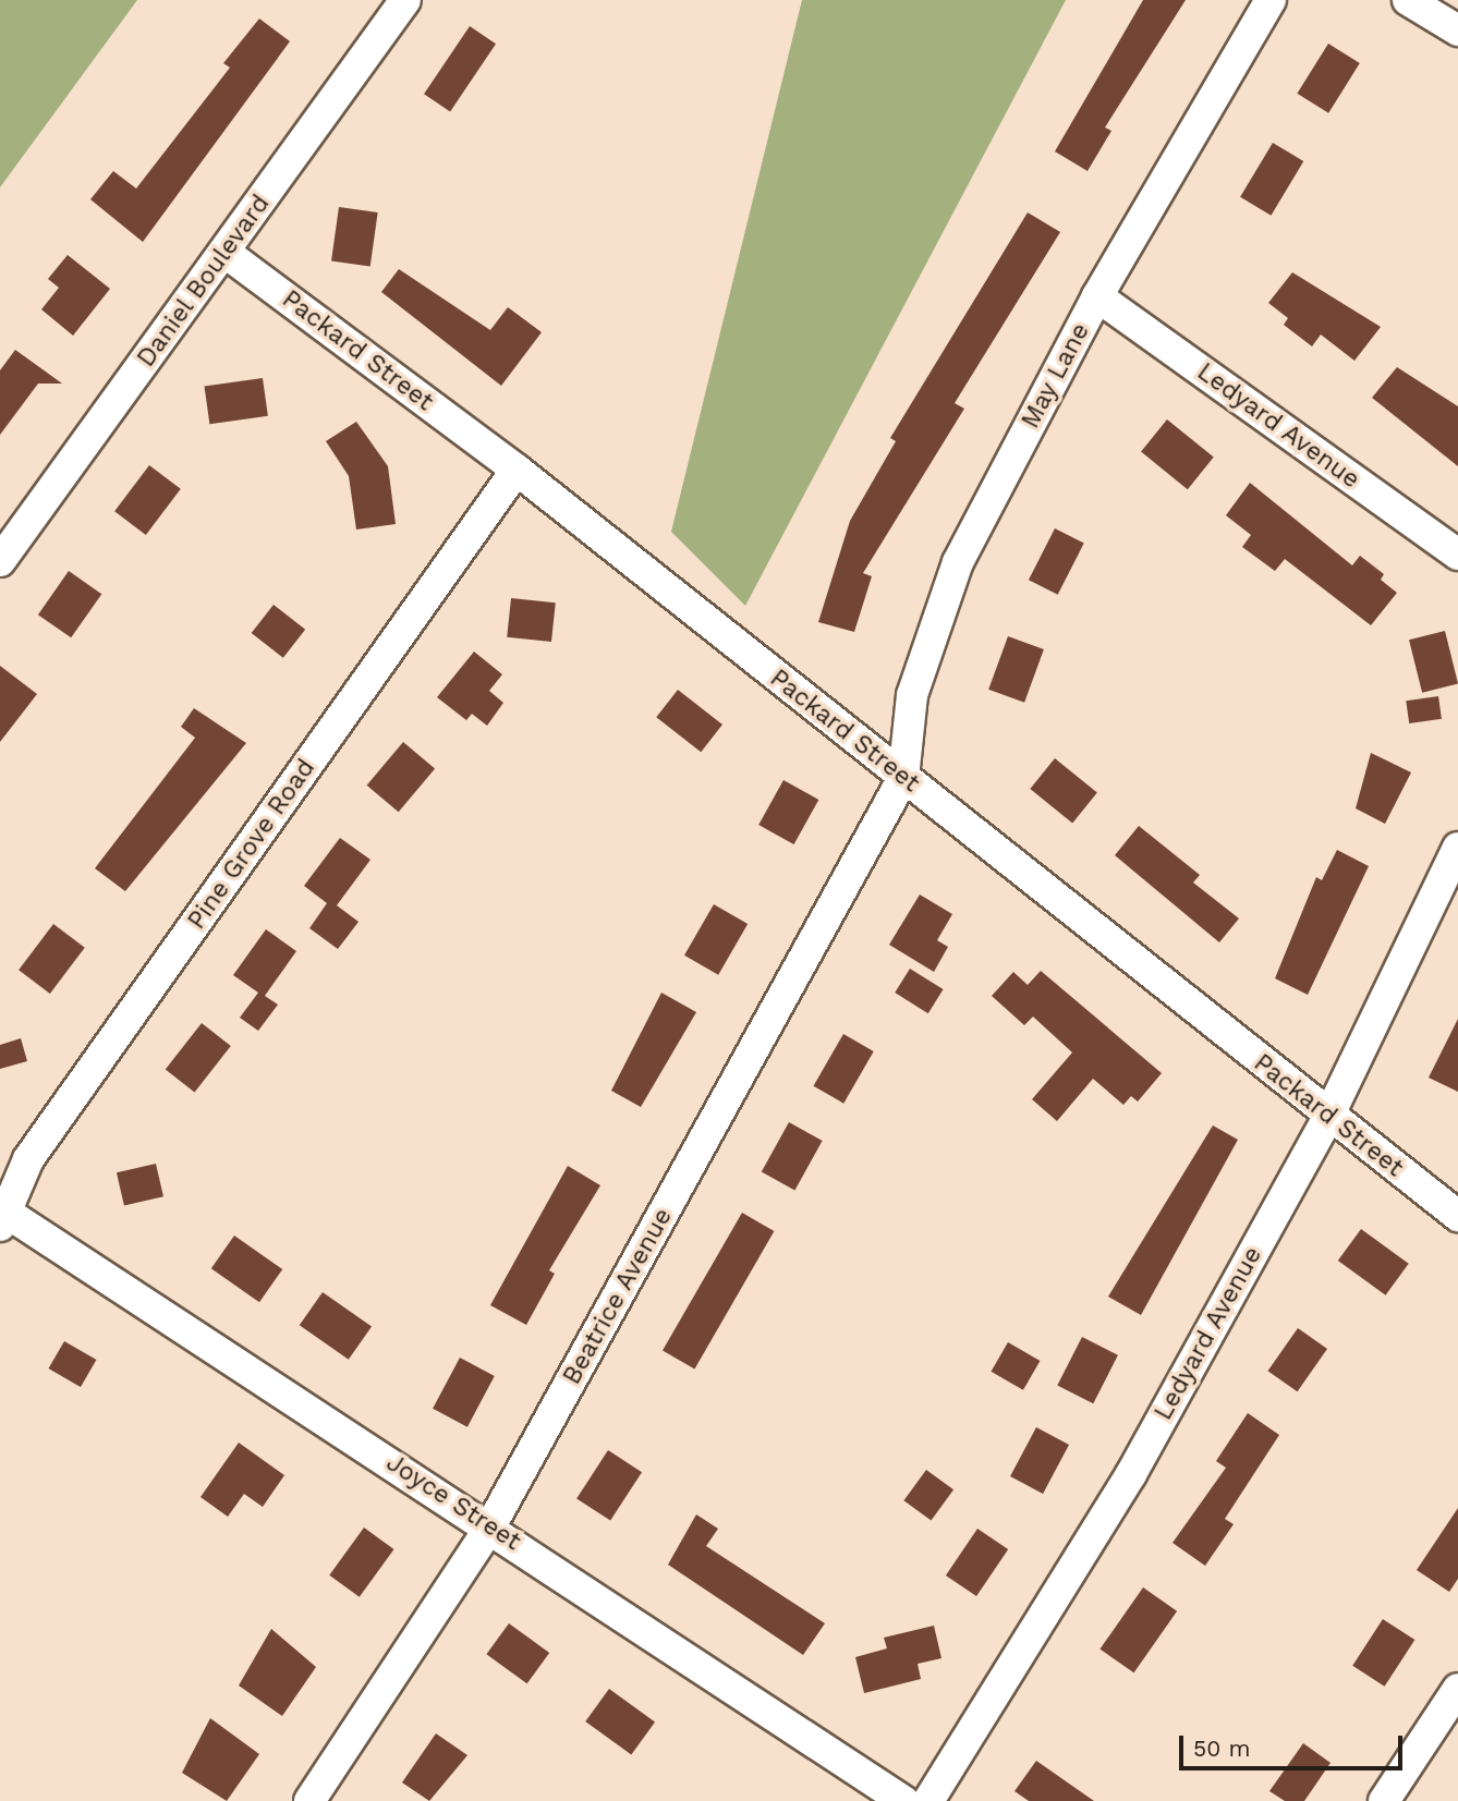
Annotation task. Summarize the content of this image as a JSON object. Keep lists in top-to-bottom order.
{
  "streets": {
    "street": [
      "Daniel Boulevard",
      "Packard Street",
      "May Lane",
      "Ledyard Avenue",
      "Pine Grove Road",
      "Beatrice Avenue",
      "Joyce Street"
    ]
  },
  "crossings": [
    ["Daniel Boulevard", "Packard Street"],
    ["Packard Street", "May Lane"],
    ["Packard Street", "Ledyard Avenue"],
    ["Packard Street", "Pine Grove Road"],
    ["Packard Street", "Beatrice Avenue"],
    ["May Lane", "Ledyard Avenue"],
    ["May Lane", "Beatrice Avenue"],
    ["Pine Grove Road", "Joyce Street"],
    ["Beatrice Avenue", "Joyce Street"]
  ],
  "scale_bar": "50 m"
}
